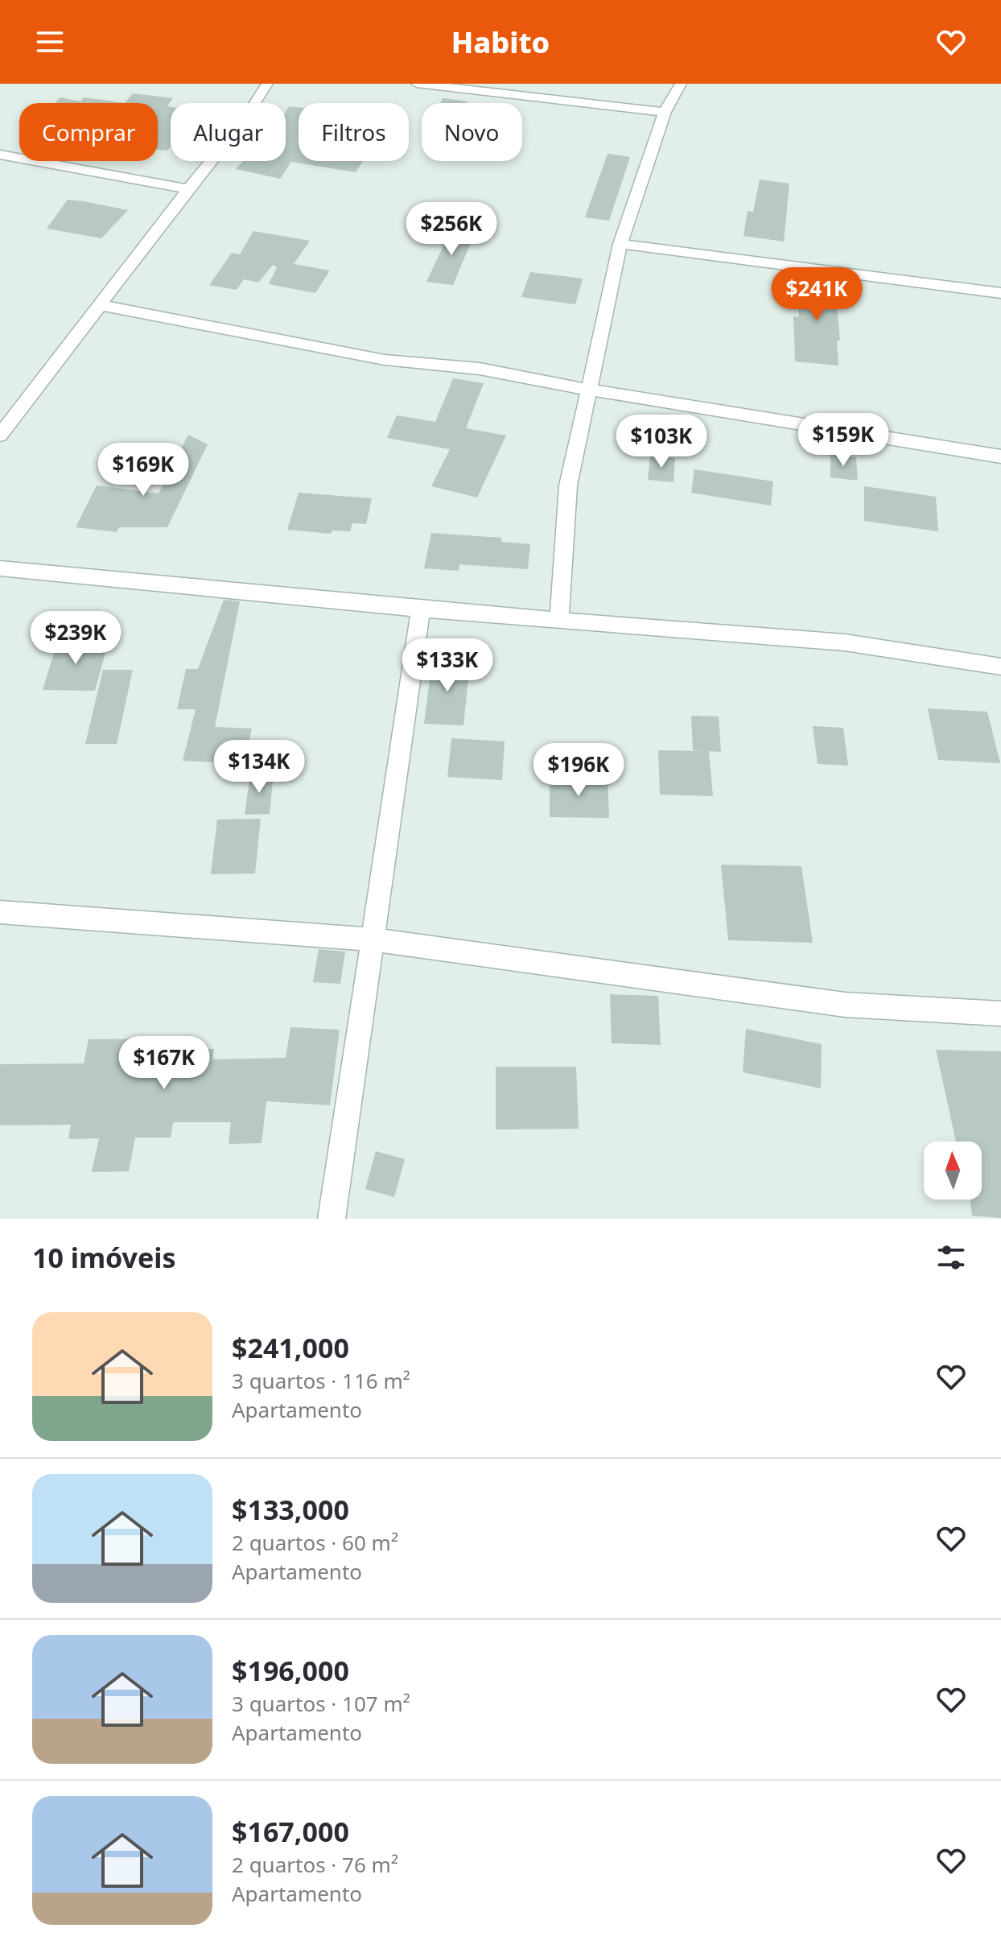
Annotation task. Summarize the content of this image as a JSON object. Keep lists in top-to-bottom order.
{
  "north": "top",
  "page": {
    "header": "Habito",
    "chip": [
      "Comprar",
      "Alugar",
      "Filtros",
      "Novo"
    ],
    "price": [
      "$256K",
      "$241K",
      "$159K",
      "$103K",
      "$169K",
      "$239K",
      "$133K",
      "$134K",
      "$196K",
      "$167K"
    ],
    "heading": "10 imóveis",
    "list": [
      {
        "name": "$241,000",
        "note": "3 quartos · 116 m² · Apartamento"
      },
      {
        "name": "$133,000",
        "note": "2 quartos · 60 m² · Apartamento"
      },
      {
        "name": "$196,000",
        "note": "3 quartos · 107 m² · Apartamento"
      },
      {
        "name": "$167,000",
        "note": "2 quartos · 76 m² · Apartamento"
      }
    ]
  }
}
